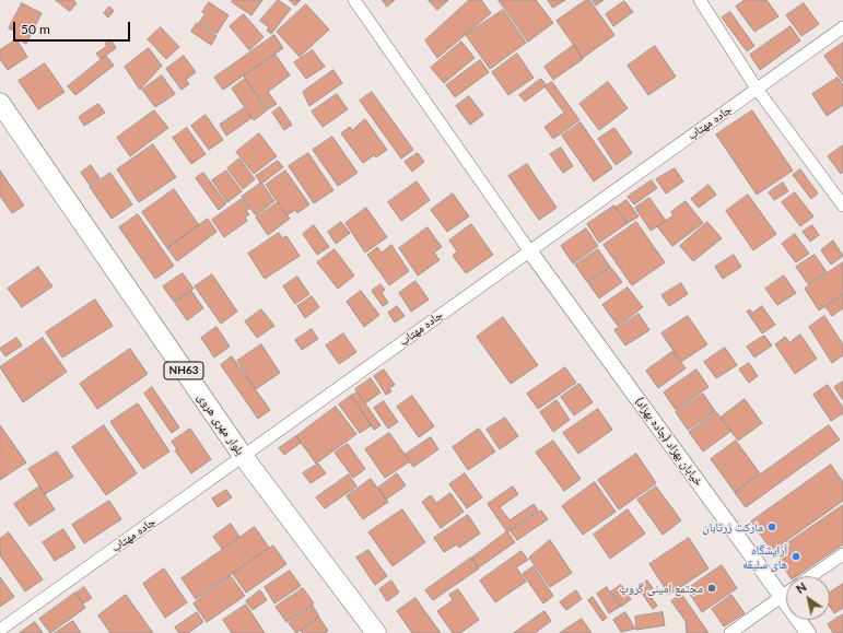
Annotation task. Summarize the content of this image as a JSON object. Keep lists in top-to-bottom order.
{
  "streets": {
    "highway": ["NH63", "بلوار مهری هروی"],
    "street": ["جاده مهتاب", "خیابان بهزاد (جاده بهزاد)"]
  },
  "crossings": [
    ["جاده مهتاب", "بلوار مهری هروی"],
    ["جاده مهتاب", "خیابان بهزاد (جاده بهزاد)"]
  ],
  "places": ["مارکت زرتابان", "آرایشگاه های سلیقه", "مجتمع امینی گروپ"],
  "scale_bar": "50 m",
  "north": "top left"
}
